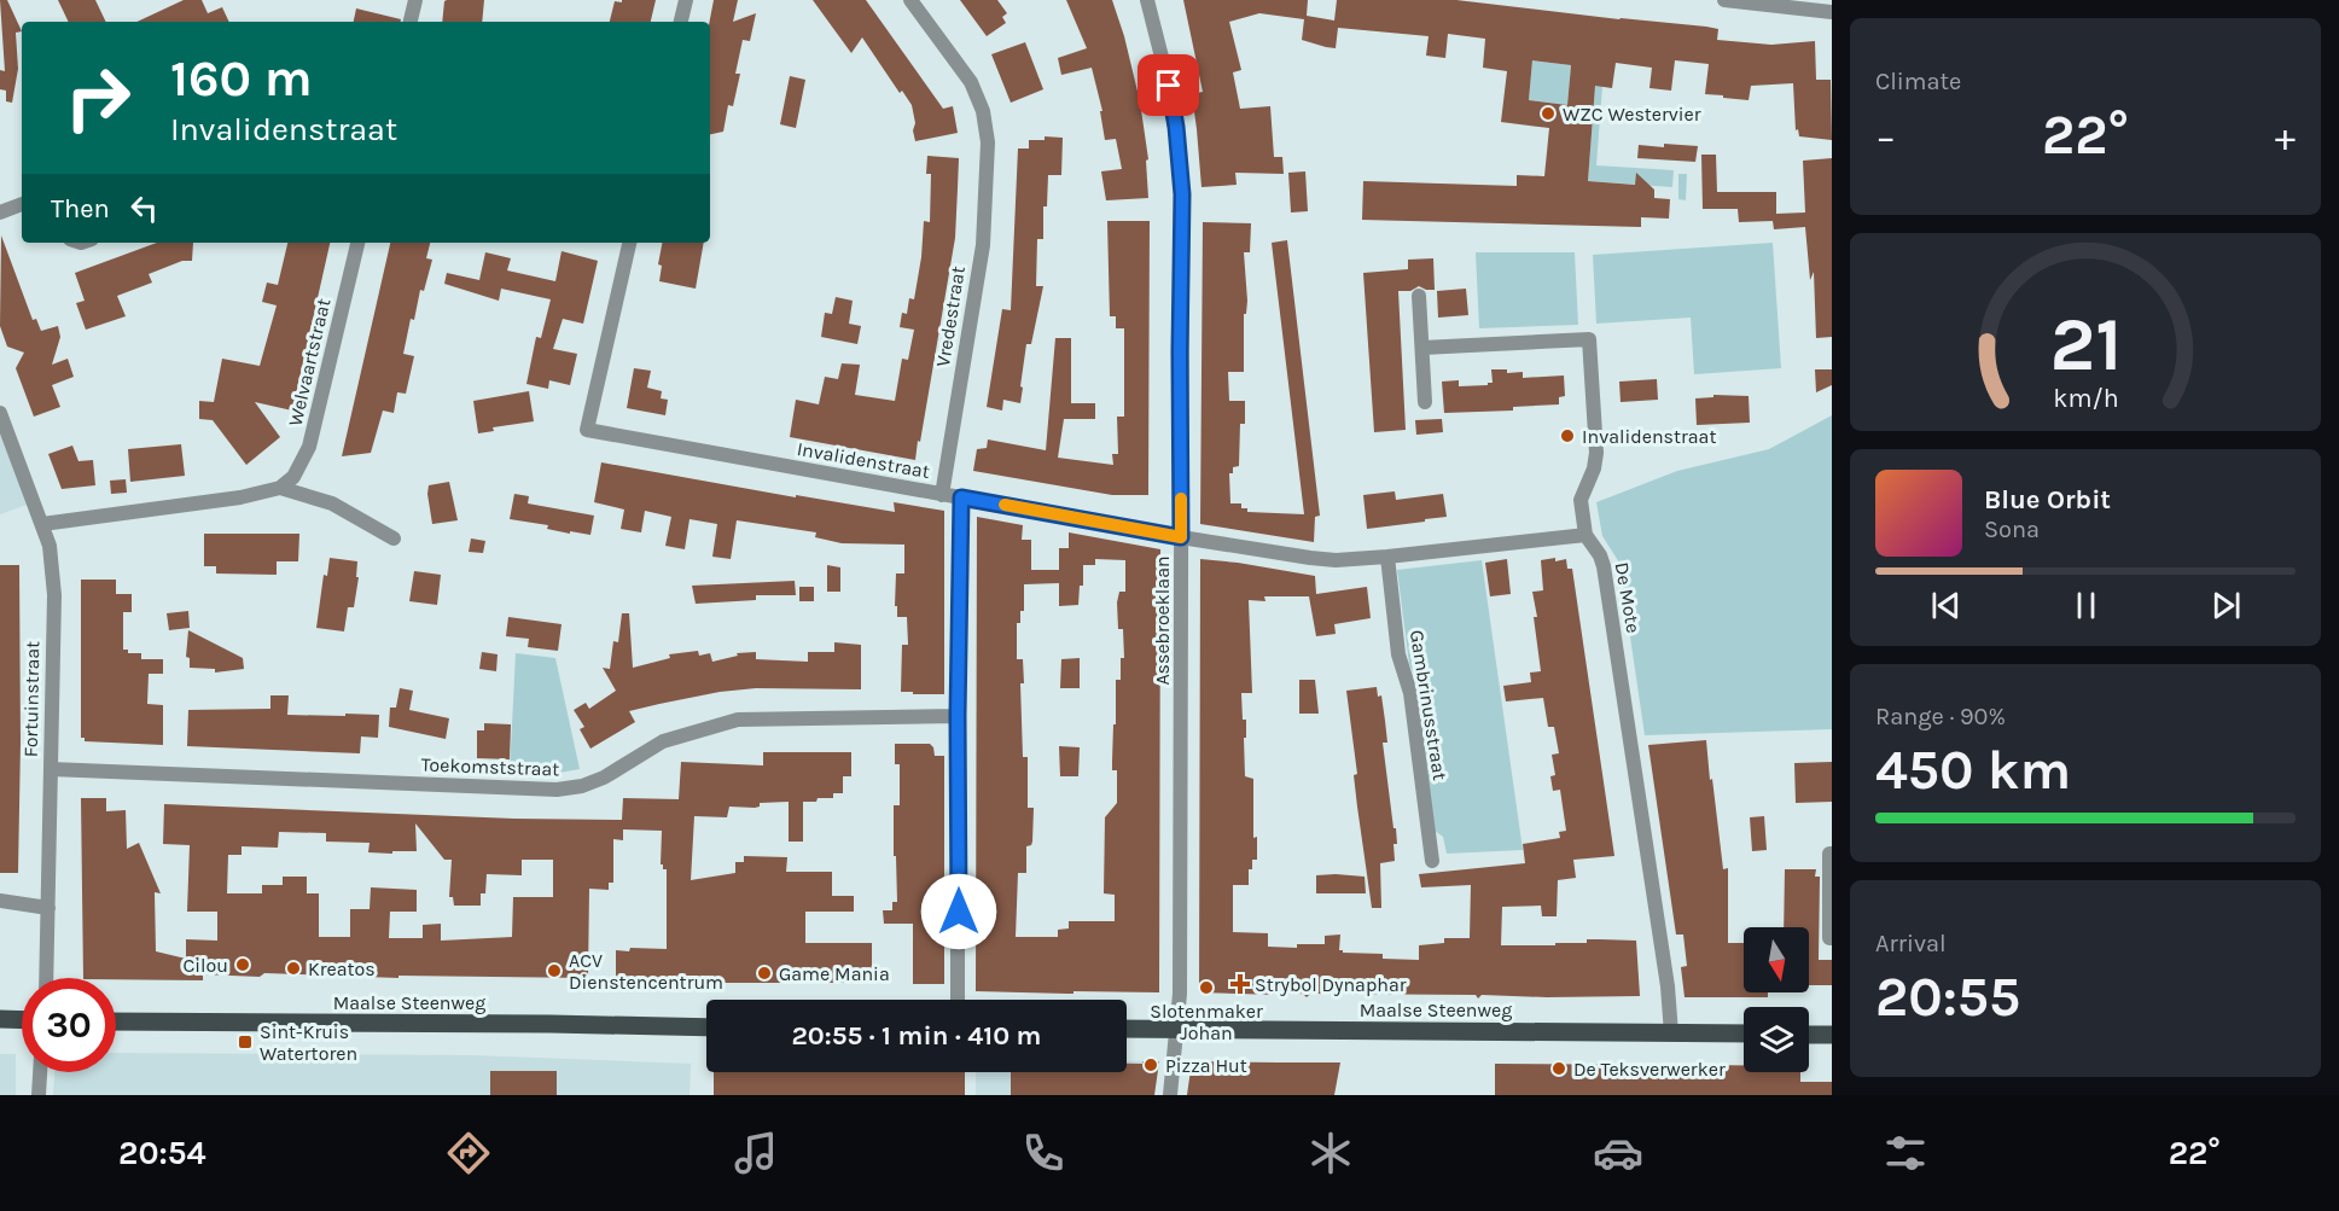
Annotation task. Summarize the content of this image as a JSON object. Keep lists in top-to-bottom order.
{
  "streets": {
    "main road": ["Maalse Steenweg"],
    "street": [
      "Vredestraat",
      "Welvaartstraat",
      "Invalidenstraat",
      "De Mote",
      "Assebroeklaan",
      "Fortuinstraat",
      "Gambrinusstraat",
      "Toekomststraat"
    ]
  },
  "crossings": [
    ["Vredestraat", "Invalidenstraat"],
    ["Invalidenstraat", "De Mote"],
    ["Invalidenstraat", "Assebroeklaan"],
    ["Invalidenstraat", "Gambrinusstraat"],
    ["De Mote", "Maalse Steenweg"],
    ["Assebroeklaan", "Maalse Steenweg"],
    ["Fortuinstraat", "Toekomststraat"]
  ],
  "places": {
    "other": [
      "WZC Westervier",
      "Invalidenstraat",
      "Cilou",
      "Kreatos",
      "ACV Dienstencentrum",
      "Game Mania",
      "Slotenmaker Johan",
      "Pizza Hut",
      "De Teksverwerker"
    ],
    "health": ["Strybol Dynaphar"],
    "transit": ["Sint-Kruis Watertoren"]
  },
  "north": "bottom",
  "page": {
    "tile": [
      "Climate",
      ["Range · 90%", "450 km"],
      ["Arrival", "20:55"]
    ],
    "turn": ["160 m", "Invalidenstraat"],
    "heat": ["−", "22°", "+"],
    "then": "Then",
    "song": ["Blue Orbit", "Sona"],
    "limit": "30",
    "trip": "20:55 · 1 min · 410 m",
    "tabs": ["20:54", "22°"],
    "gauge": ["21", "km/h"]
  }
}
